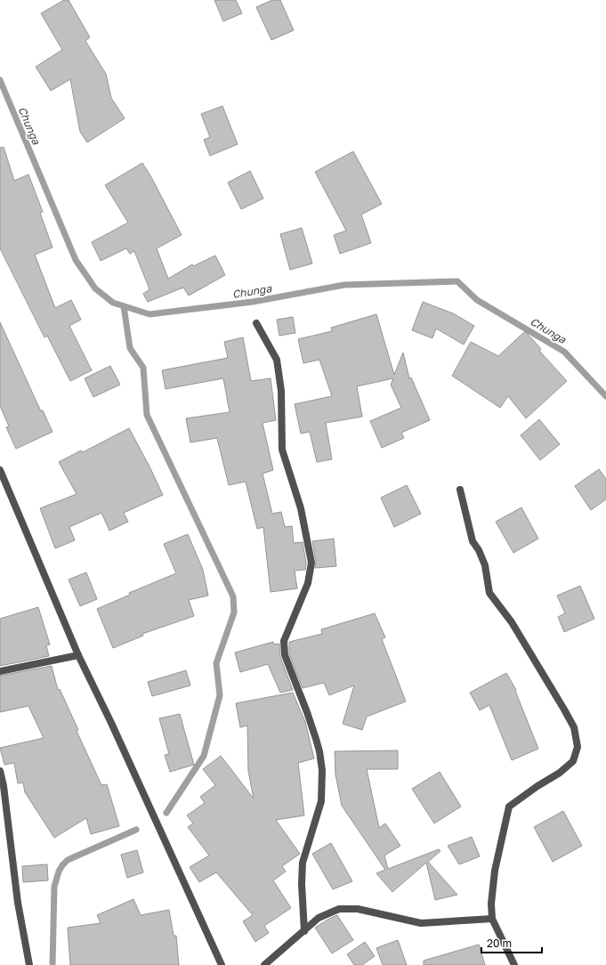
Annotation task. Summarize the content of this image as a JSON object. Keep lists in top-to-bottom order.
{
  "water": ["Chunga"],
  "scale_bar": "20 m"
}
